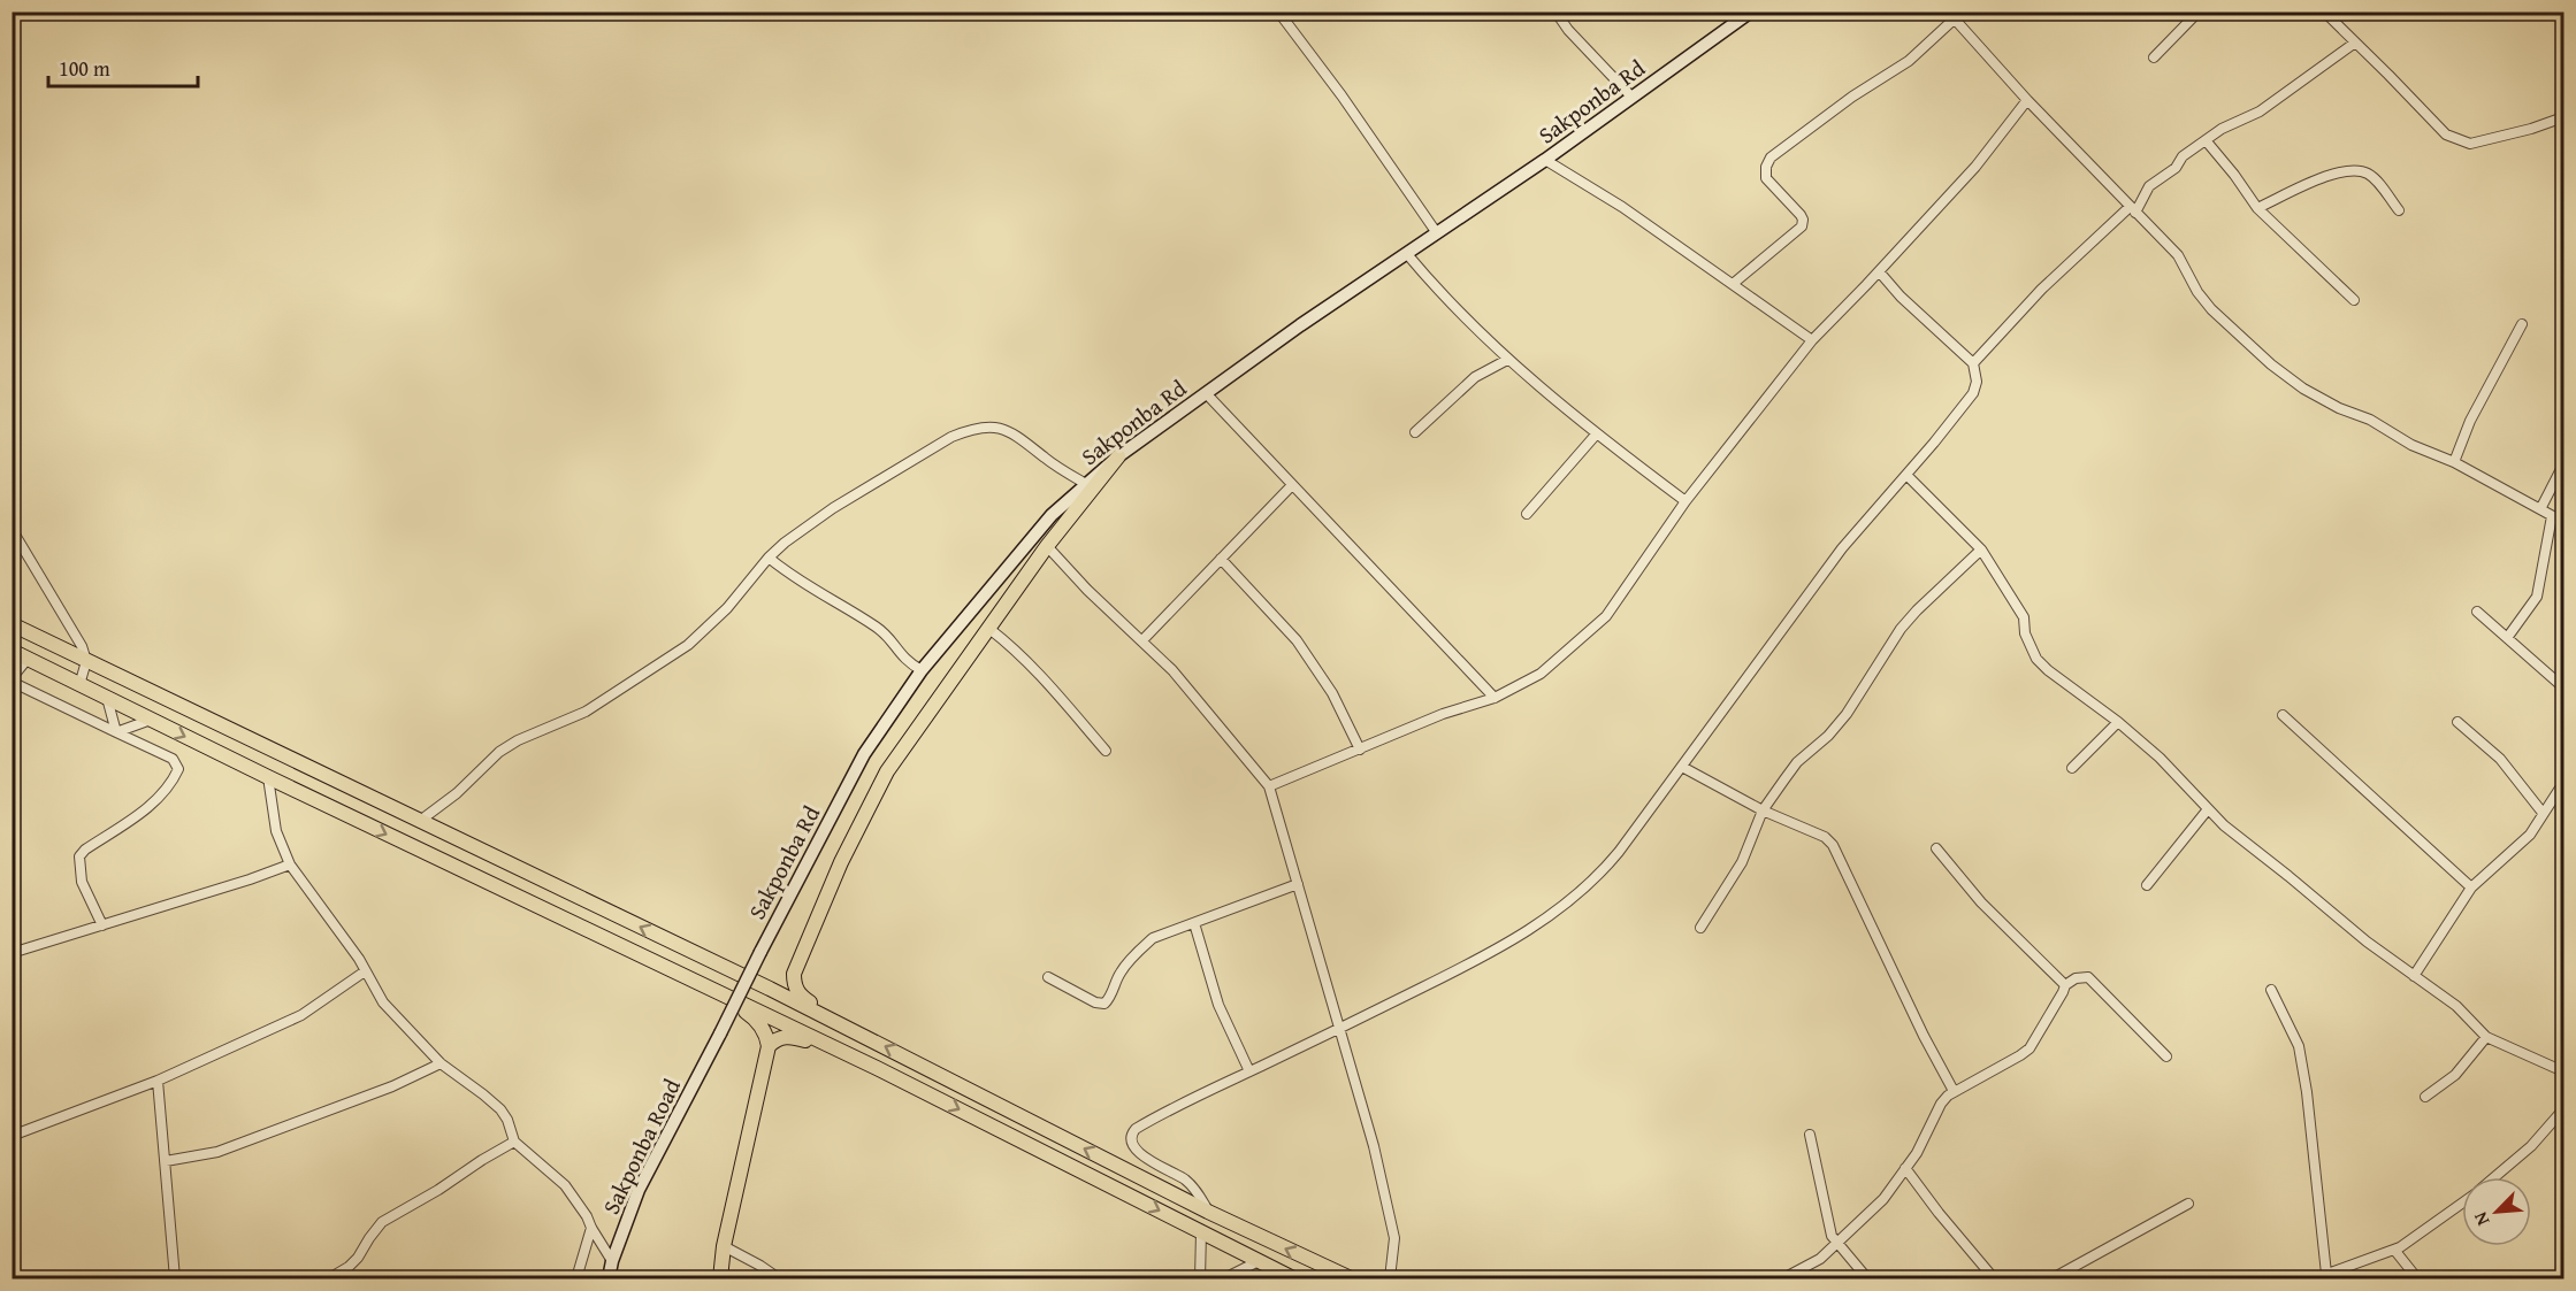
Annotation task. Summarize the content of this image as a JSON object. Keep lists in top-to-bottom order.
{
  "streets": {
    "main road": ["Sakponba Rd", "Sakponba Road"]
  },
  "crossings": [
    ["Sakponba Rd", "Sakponba Road"]
  ],
  "scale_bar": "100 m",
  "north": "bottom left"
}
